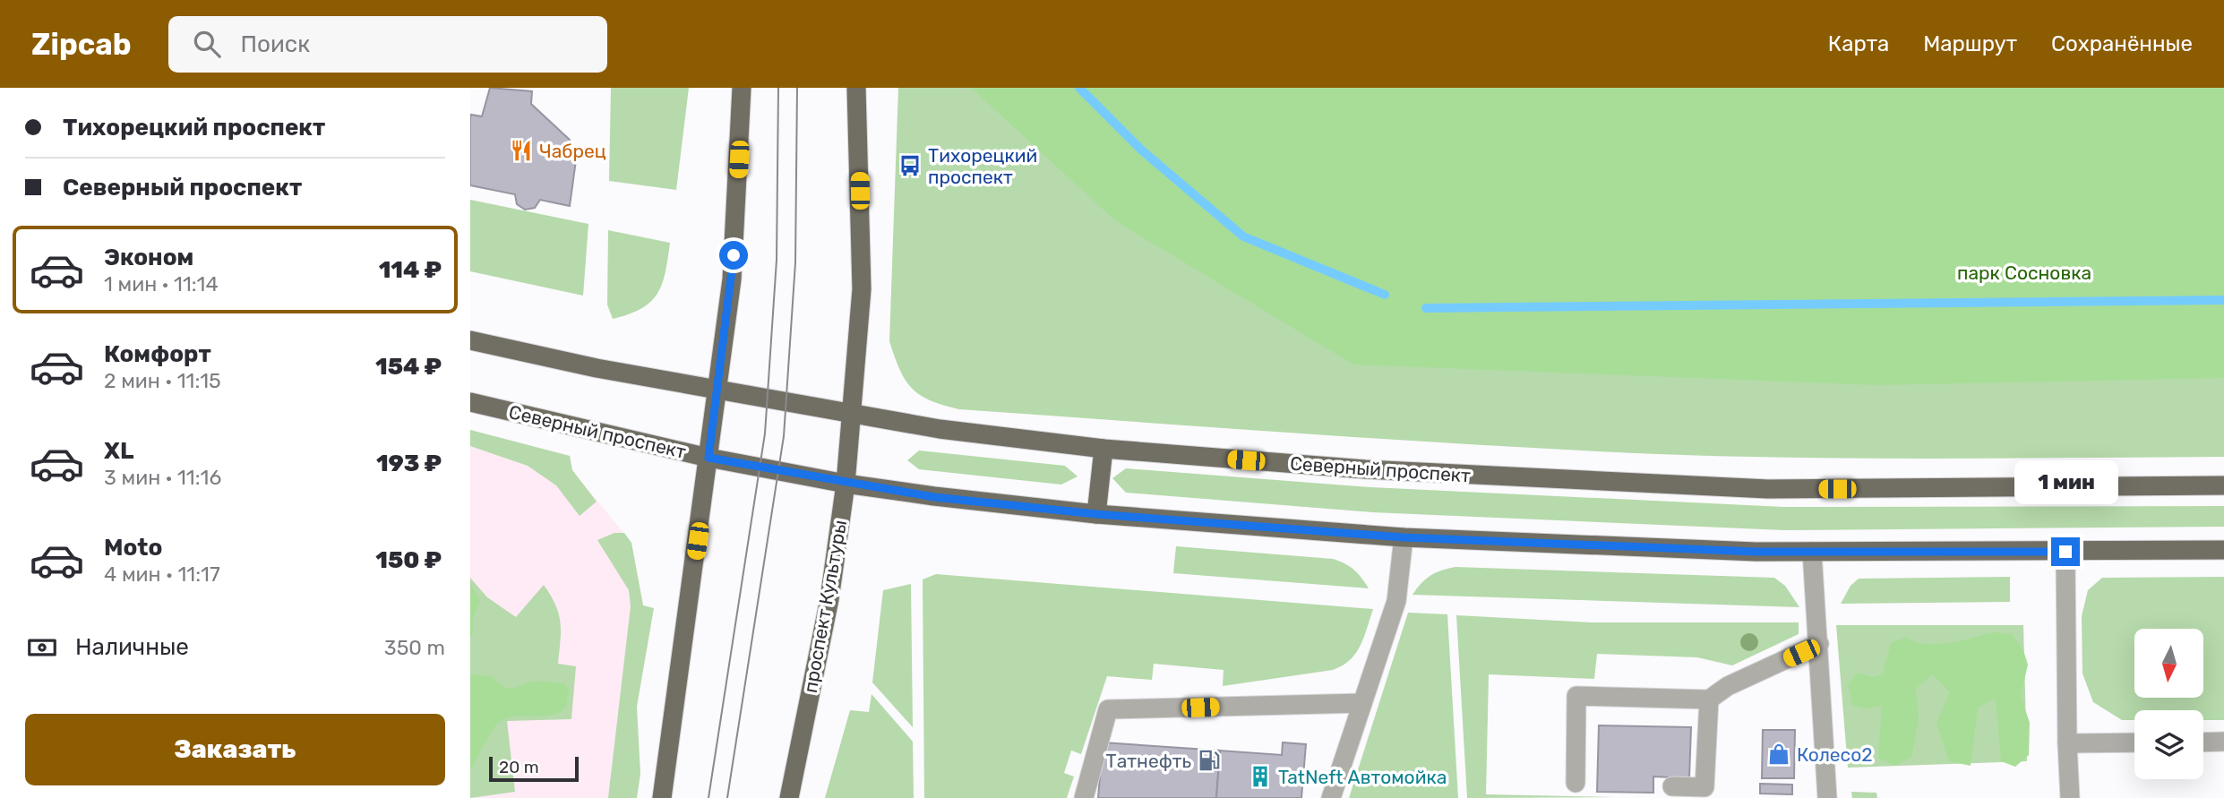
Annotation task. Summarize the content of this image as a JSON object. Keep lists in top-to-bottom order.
{
  "streets": {
    "main road": ["Северный проспект", "проспект Культуры"]
  },
  "crossings": [
    ["Северный проспект", "проспект Культуры"]
  ],
  "parks": ["парк Сосновка"],
  "places": {
    "restaurant": ["Чабрец"],
    "bus stop": ["Тихорецкий проспект"],
    "shop": ["Колесо2"],
    "fuel station": ["Татнефть"],
    "building": ["TatNeft Автомойка"]
  },
  "scale_bar": "20 m",
  "north": "bottom",
  "page": {
    "header": "Zipcab",
    "search": "Поиск",
    "nav": ["Карта", "Маршрут", "Сохранённые"],
    "banner": ["Тихорецкий проспект", "Северный проспект"],
    "list": [
      {
        "name": "Эконом",
        "note": "1 мин · 11:14",
        "value": "114 ₽"
      },
      {
        "name": "Комфорт",
        "note": "2 мин · 11:15",
        "value": "154 ₽"
      },
      {
        "name": "XL",
        "note": "3 мин · 11:16",
        "value": "193 ₽"
      },
      {
        "name": "Moto",
        "note": "4 мин · 11:17",
        "value": "150 ₽"
      }
    ],
    "bubble": "1 мин",
    "pay": ["Наличные", "350 m"],
    "buttons": "Заказать",
    "scale": "20 m"
  }
}
